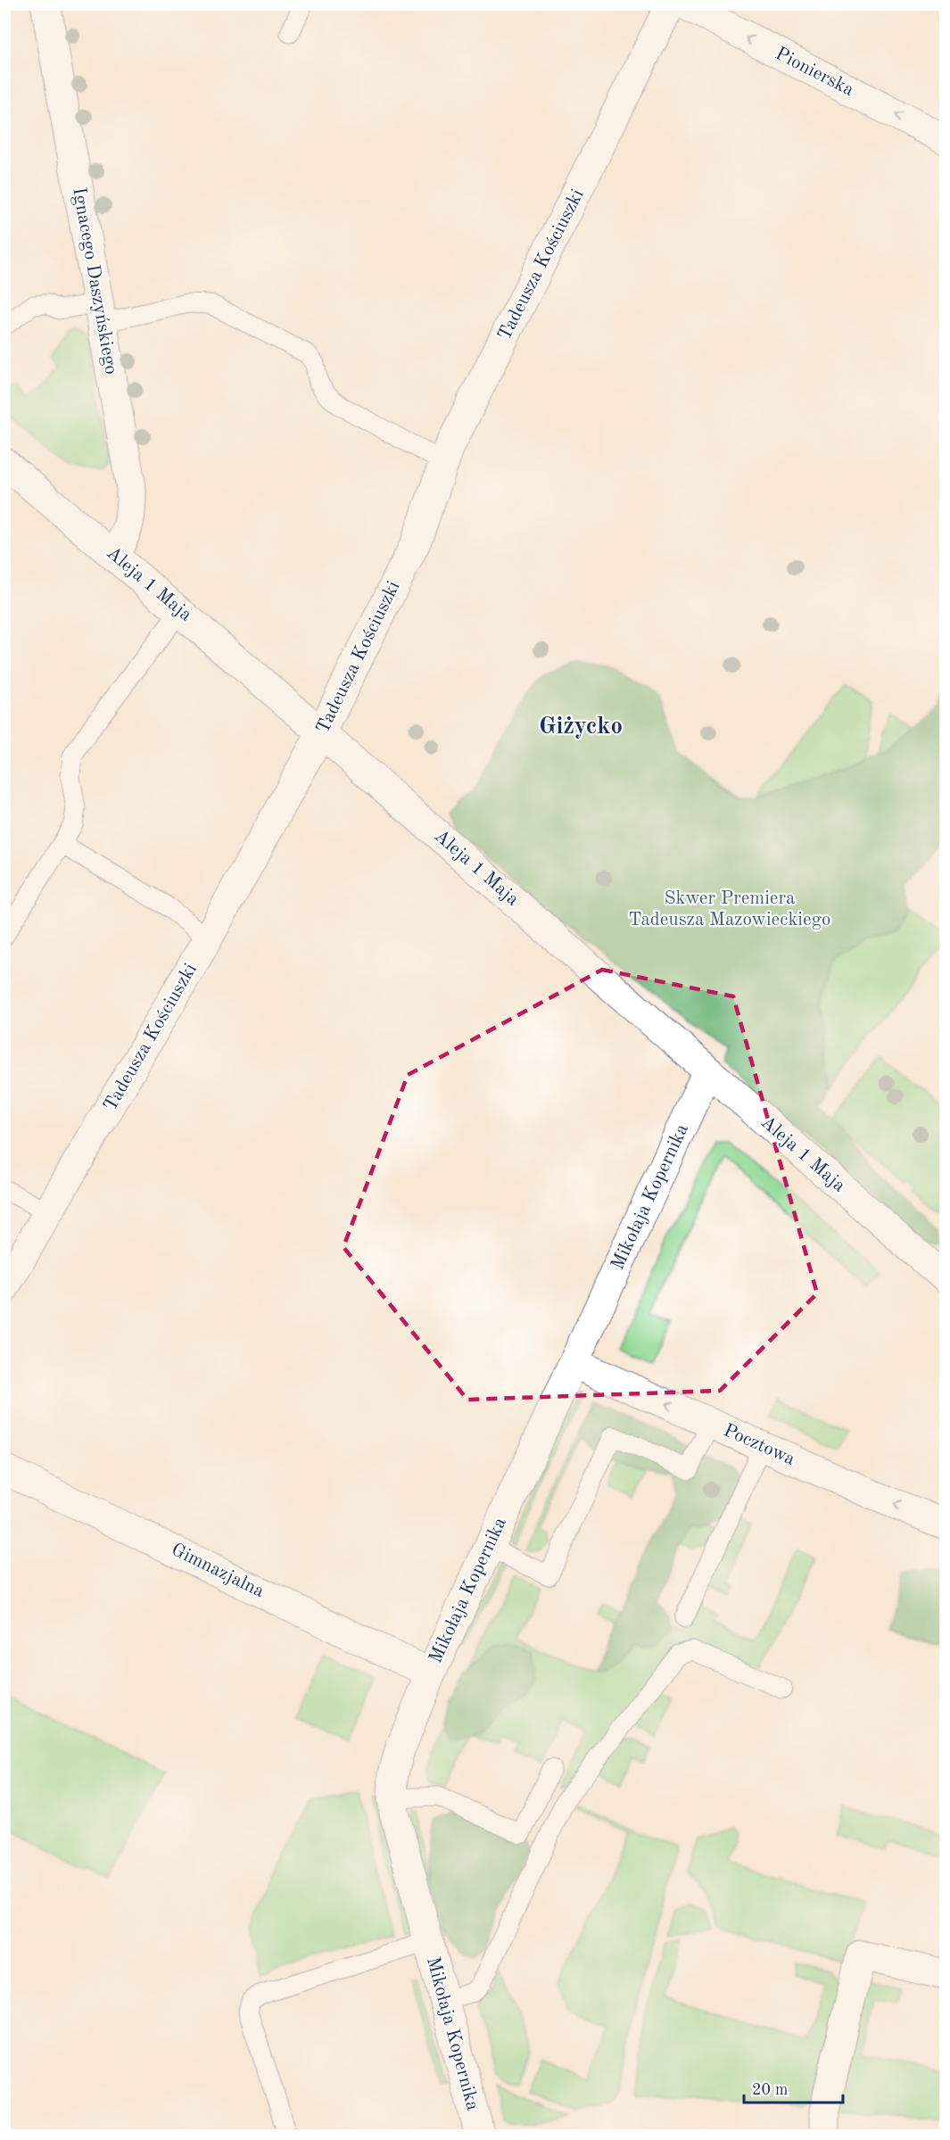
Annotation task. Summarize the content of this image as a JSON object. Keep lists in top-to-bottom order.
{
  "streets": {
    "street": [
      "Pionierska",
      "Tadeusza Kościuszki",
      "Ignacego Daszyńskiego",
      "Aleja 1 Maja",
      "Mikołaja Kopernika",
      "Pocztowa",
      "Gimnazjalna"
    ]
  },
  "crossings": [
    ["Tadeusza Kościuszki", "Aleja 1 Maja"],
    ["Ignacego Daszyńskiego", "Aleja 1 Maja"],
    ["Aleja 1 Maja", "Mikołaja Kopernika"],
    ["Mikołaja Kopernika", "Pocztowa"],
    ["Mikołaja Kopernika", "Gimnazjalna"]
  ],
  "one_way": ["Pionierska", "Pocztowa"],
  "districts": ["Giżycko"],
  "parks": ["Skwer Premiera Tadeusza Mazowieckiego"],
  "scale_bar": "20 m"
}
